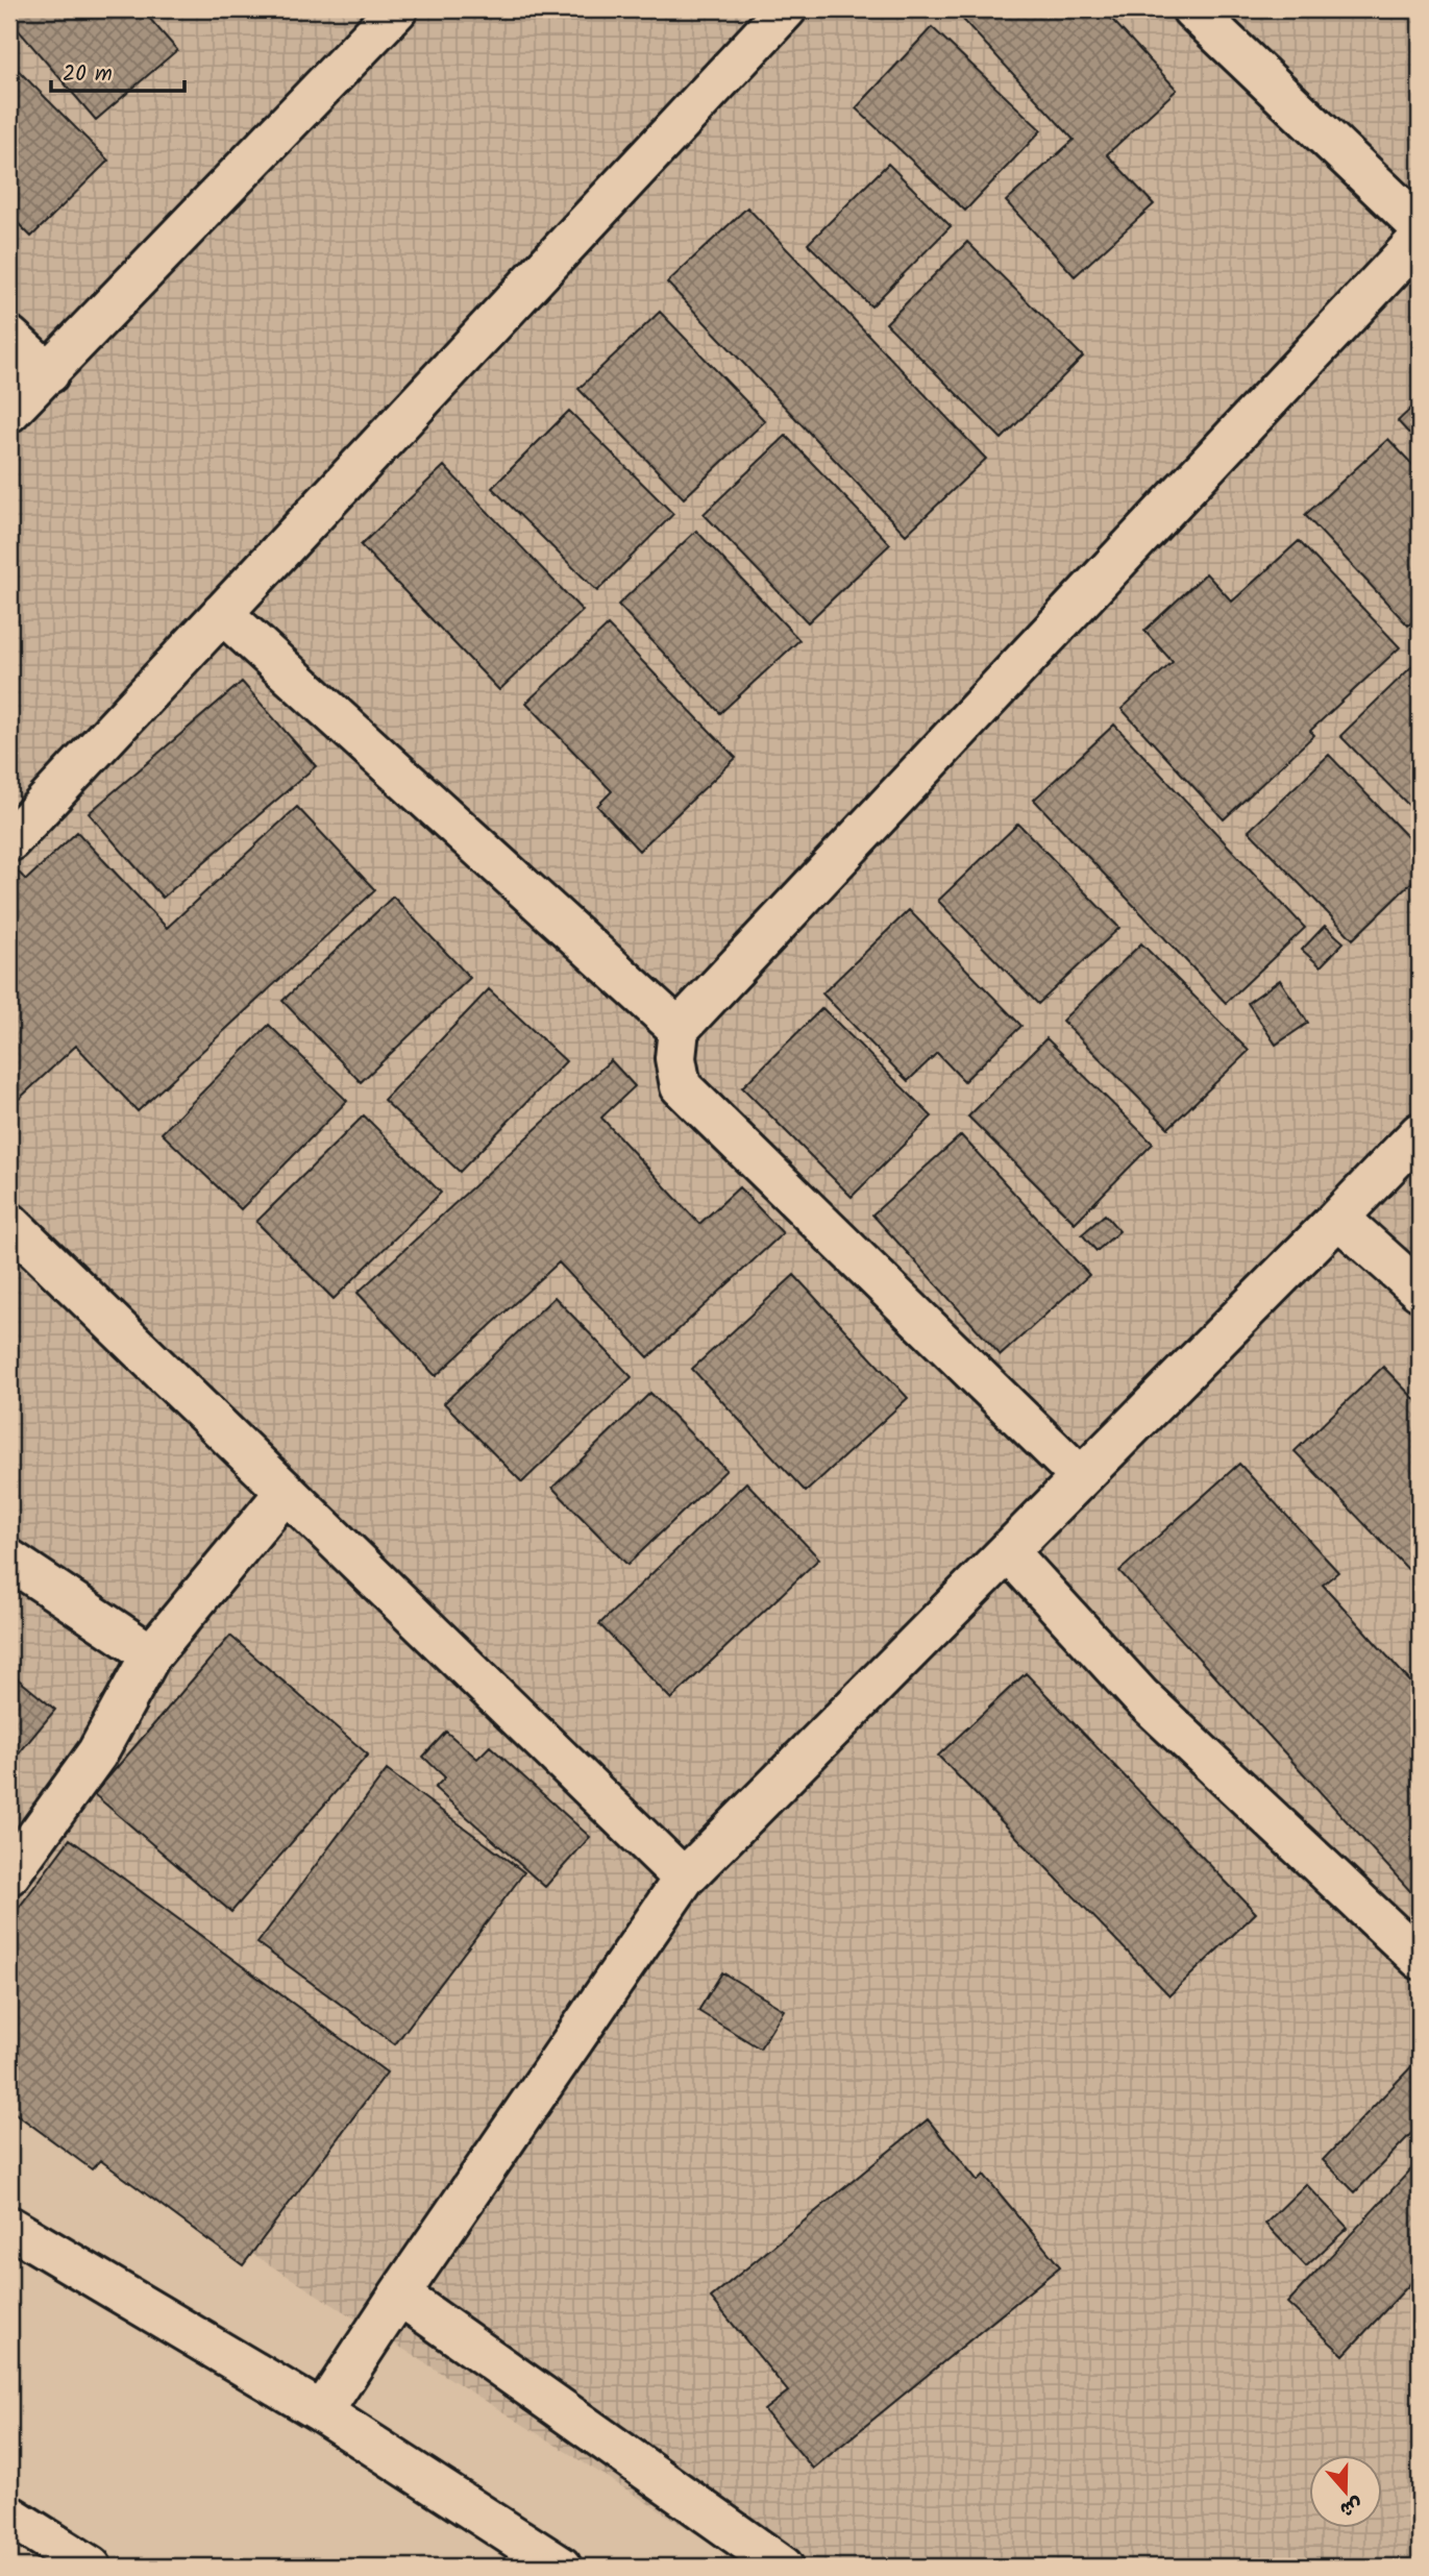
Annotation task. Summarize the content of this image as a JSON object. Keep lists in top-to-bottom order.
{
  "scale_bar": "20 m",
  "north": "bottom"
}
